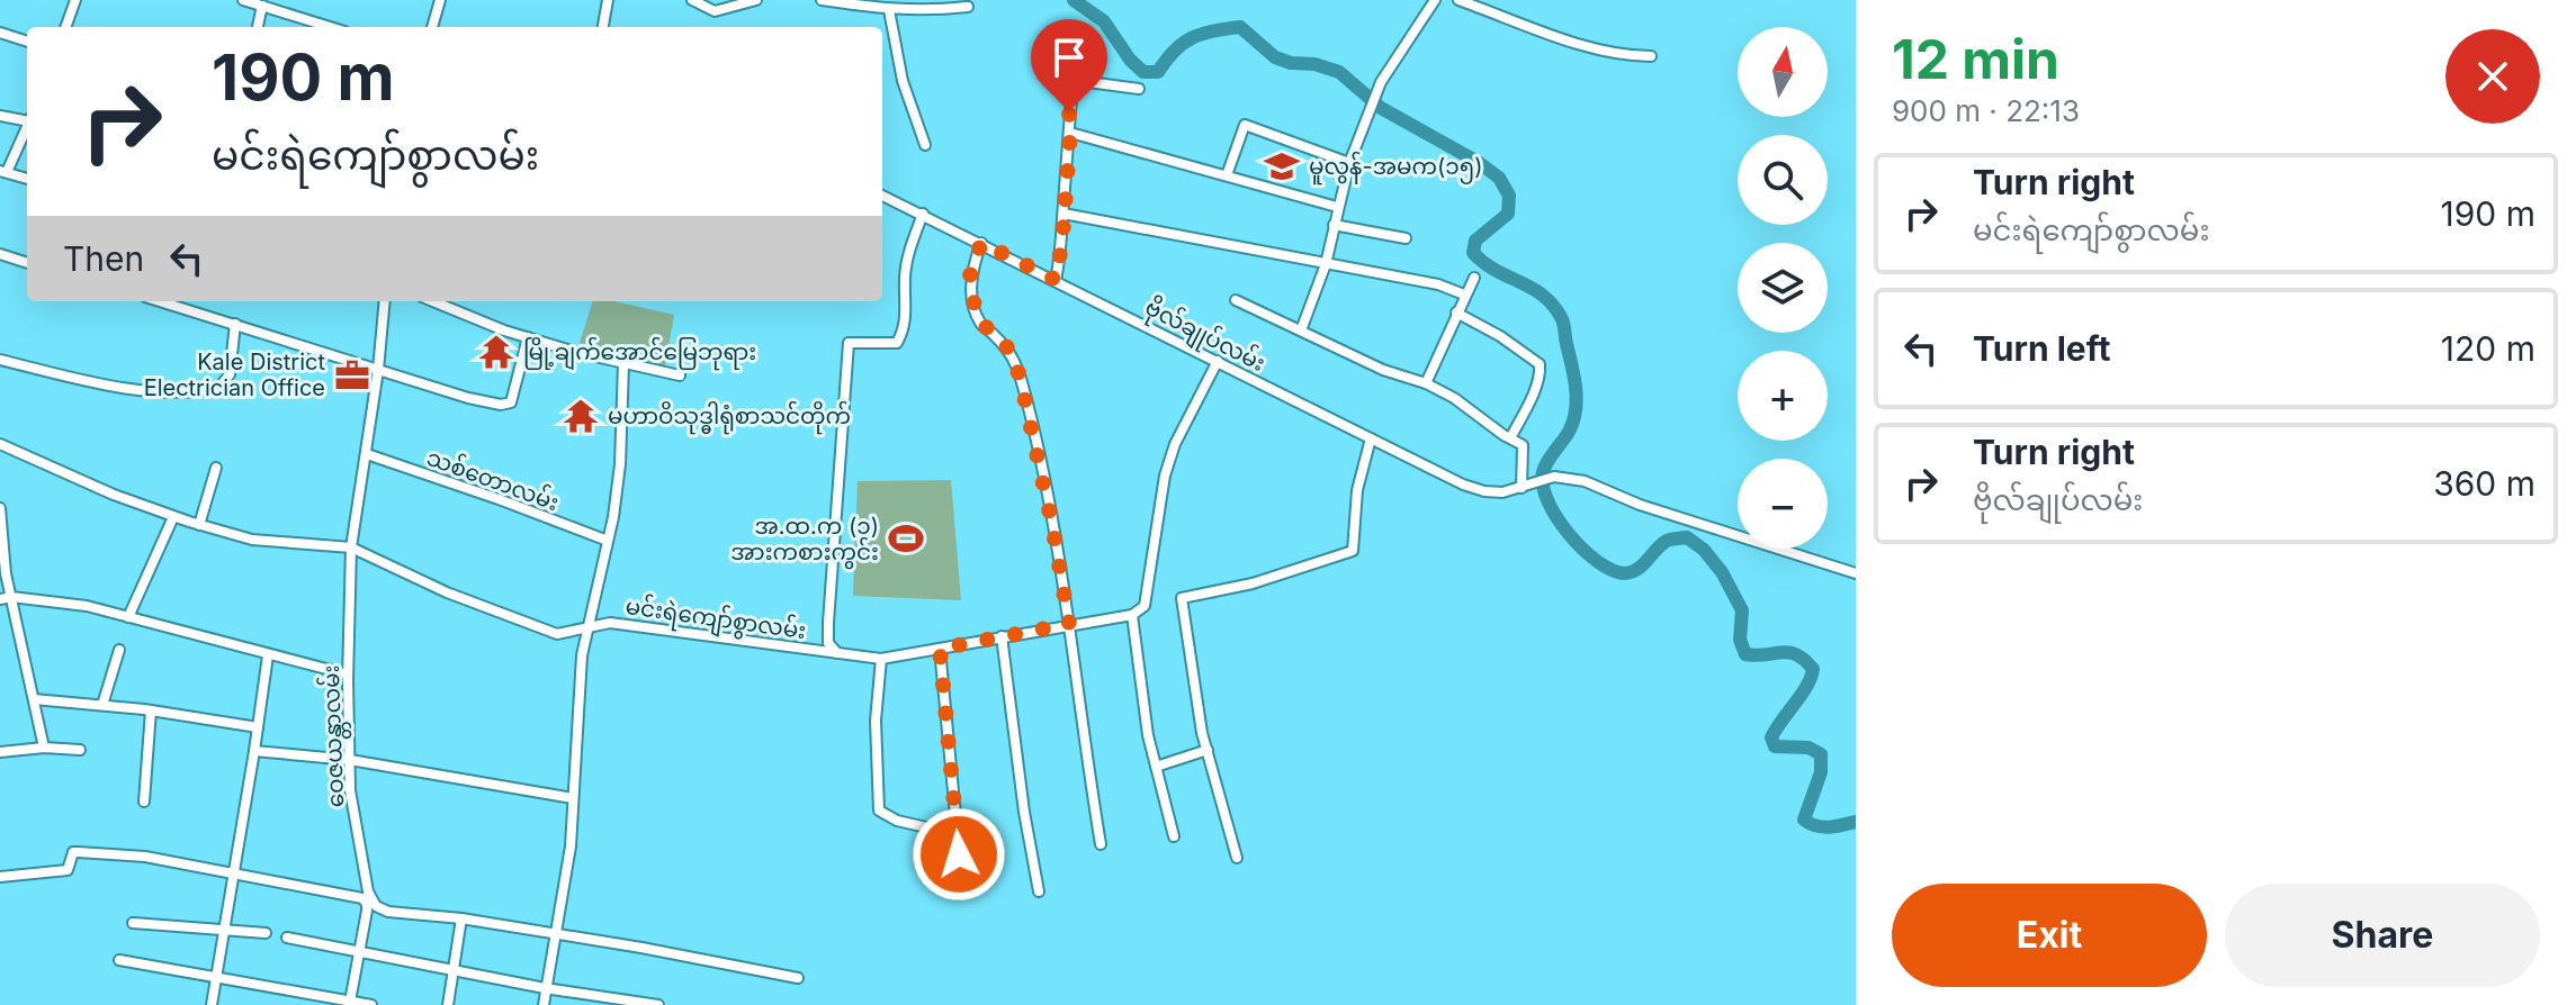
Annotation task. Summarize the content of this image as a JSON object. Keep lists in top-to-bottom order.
{
  "streets": {
    "street": [
      "ဗိုလ်ချုပ်လမ်း",
      "သစ်တောလမ်း",
      "မင်းရဲကျော်စွာလမ်း",
      "ဝေဇယန္တာလမ်း"
    ]
  },
  "crossings": [
    ["သစ်တောလမ်း", "ဝေဇယန္တာလမ်း"],
    ["မင်းရဲကျော်စွာလမ်း", "ဝေဇယန္တာလမ်း"]
  ],
  "places": {
    "school or university": ["မူလွန်-အမက(၁၅)"],
    "temple": ["မြို့ချက်အောင်မြေဘုရား", "မဟာဝိသုဒ္ဓါရုံစာသင်တိုက်"],
    "office": ["Kale District Electrician Office"],
    "sports": ["အ.ထ.က (၁) အားကစားကွင်း"]
  },
  "north": "top",
  "page": {
    "heading": ["12 min", "900 m · 22:13"],
    "map_buttons": ["+", "−"],
    "turn": ["190 m", "မင်းရဲကျော်စွာလမ်း"],
    "list": [
      {
        "name": "Turn right",
        "note": "မင်းရဲကျော်စွာလမ်း",
        "value": "190 m"
      },
      {
        "name": "Turn left",
        "value": "120 m"
      },
      {
        "name": "Turn right",
        "note": "ဗိုလ်ချုပ်လမ်း",
        "value": "360 m"
      }
    ],
    "then": "Then",
    "buttons": ["Exit", "Share"]
  }
}
